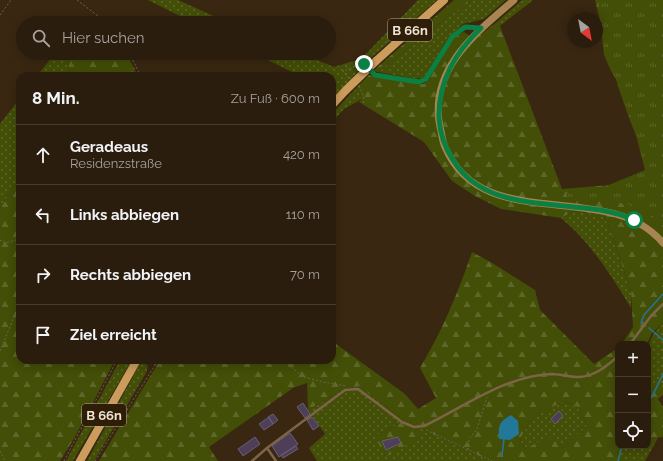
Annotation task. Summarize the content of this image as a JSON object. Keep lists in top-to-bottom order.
{
  "streets": {
    "main road": ["B 66n"]
  },
  "north": "bottom right",
  "page": {
    "search": "Hier suchen",
    "heading": ["8 Min.", "Zu Fuß · 600 m"],
    "list": [
      ["Geradeaus", "Residenzstraße", "420 m"],
      ["Links abbiegen", "110 m"],
      ["Rechts abbiegen", "70 m"],
      "Ziel erreicht"
    ],
    "map_buttons": ["+", "−"]
  }
}
